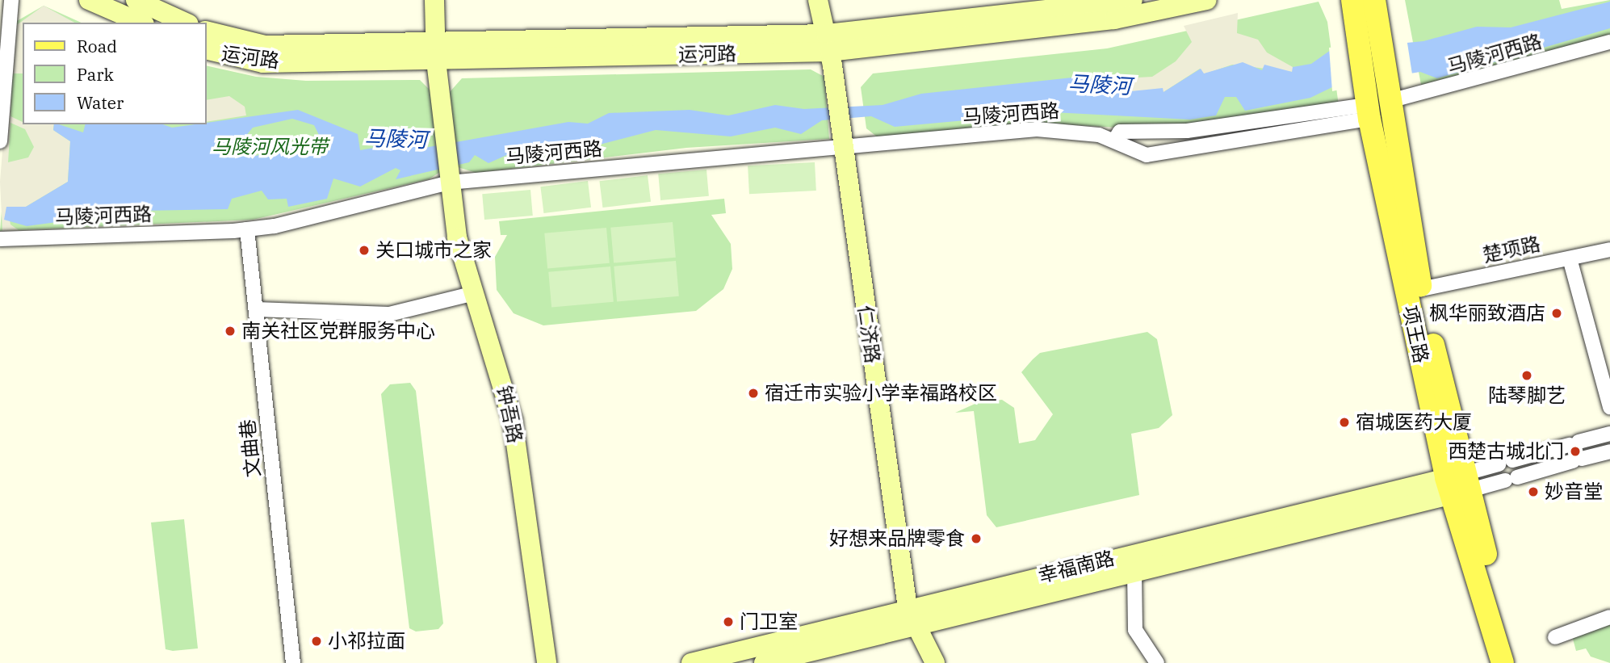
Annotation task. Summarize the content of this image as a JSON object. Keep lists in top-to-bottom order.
{
  "streets": {
    "main road": ["项王路"],
    "street": [
      "运河路",
      "马陵河西路",
      "楚项路",
      "仁济路",
      "钟吾路",
      "文曲巷",
      "幸福南路"
    ]
  },
  "crossings": [
    ["运河路", "仁济路"],
    ["运河路", "钟吾路"],
    ["马陵河西路", "仁济路"],
    ["马陵河西路", "项王路"],
    ["马陵河西路", "钟吾路"],
    ["马陵河西路", "文曲巷"],
    ["楚项路", "项王路"],
    ["仁济路", "幸福南路"],
    ["项王路", "幸福南路"]
  ],
  "water": ["马陵河"],
  "parks": ["马陵河风光带"],
  "places": [
    "关口城市之家",
    "枫华丽致酒店",
    "南关社区党群服务中心",
    "陆琴脚艺",
    "宿迁市实验小学幸福路校区",
    "宿城医药大厦",
    "西楚古城北门",
    "妙音堂",
    "好想来品牌零食",
    "门卫室",
    "小祁拉面"
  ],
  "legend": ["Road", "Park", "Water"]
}
